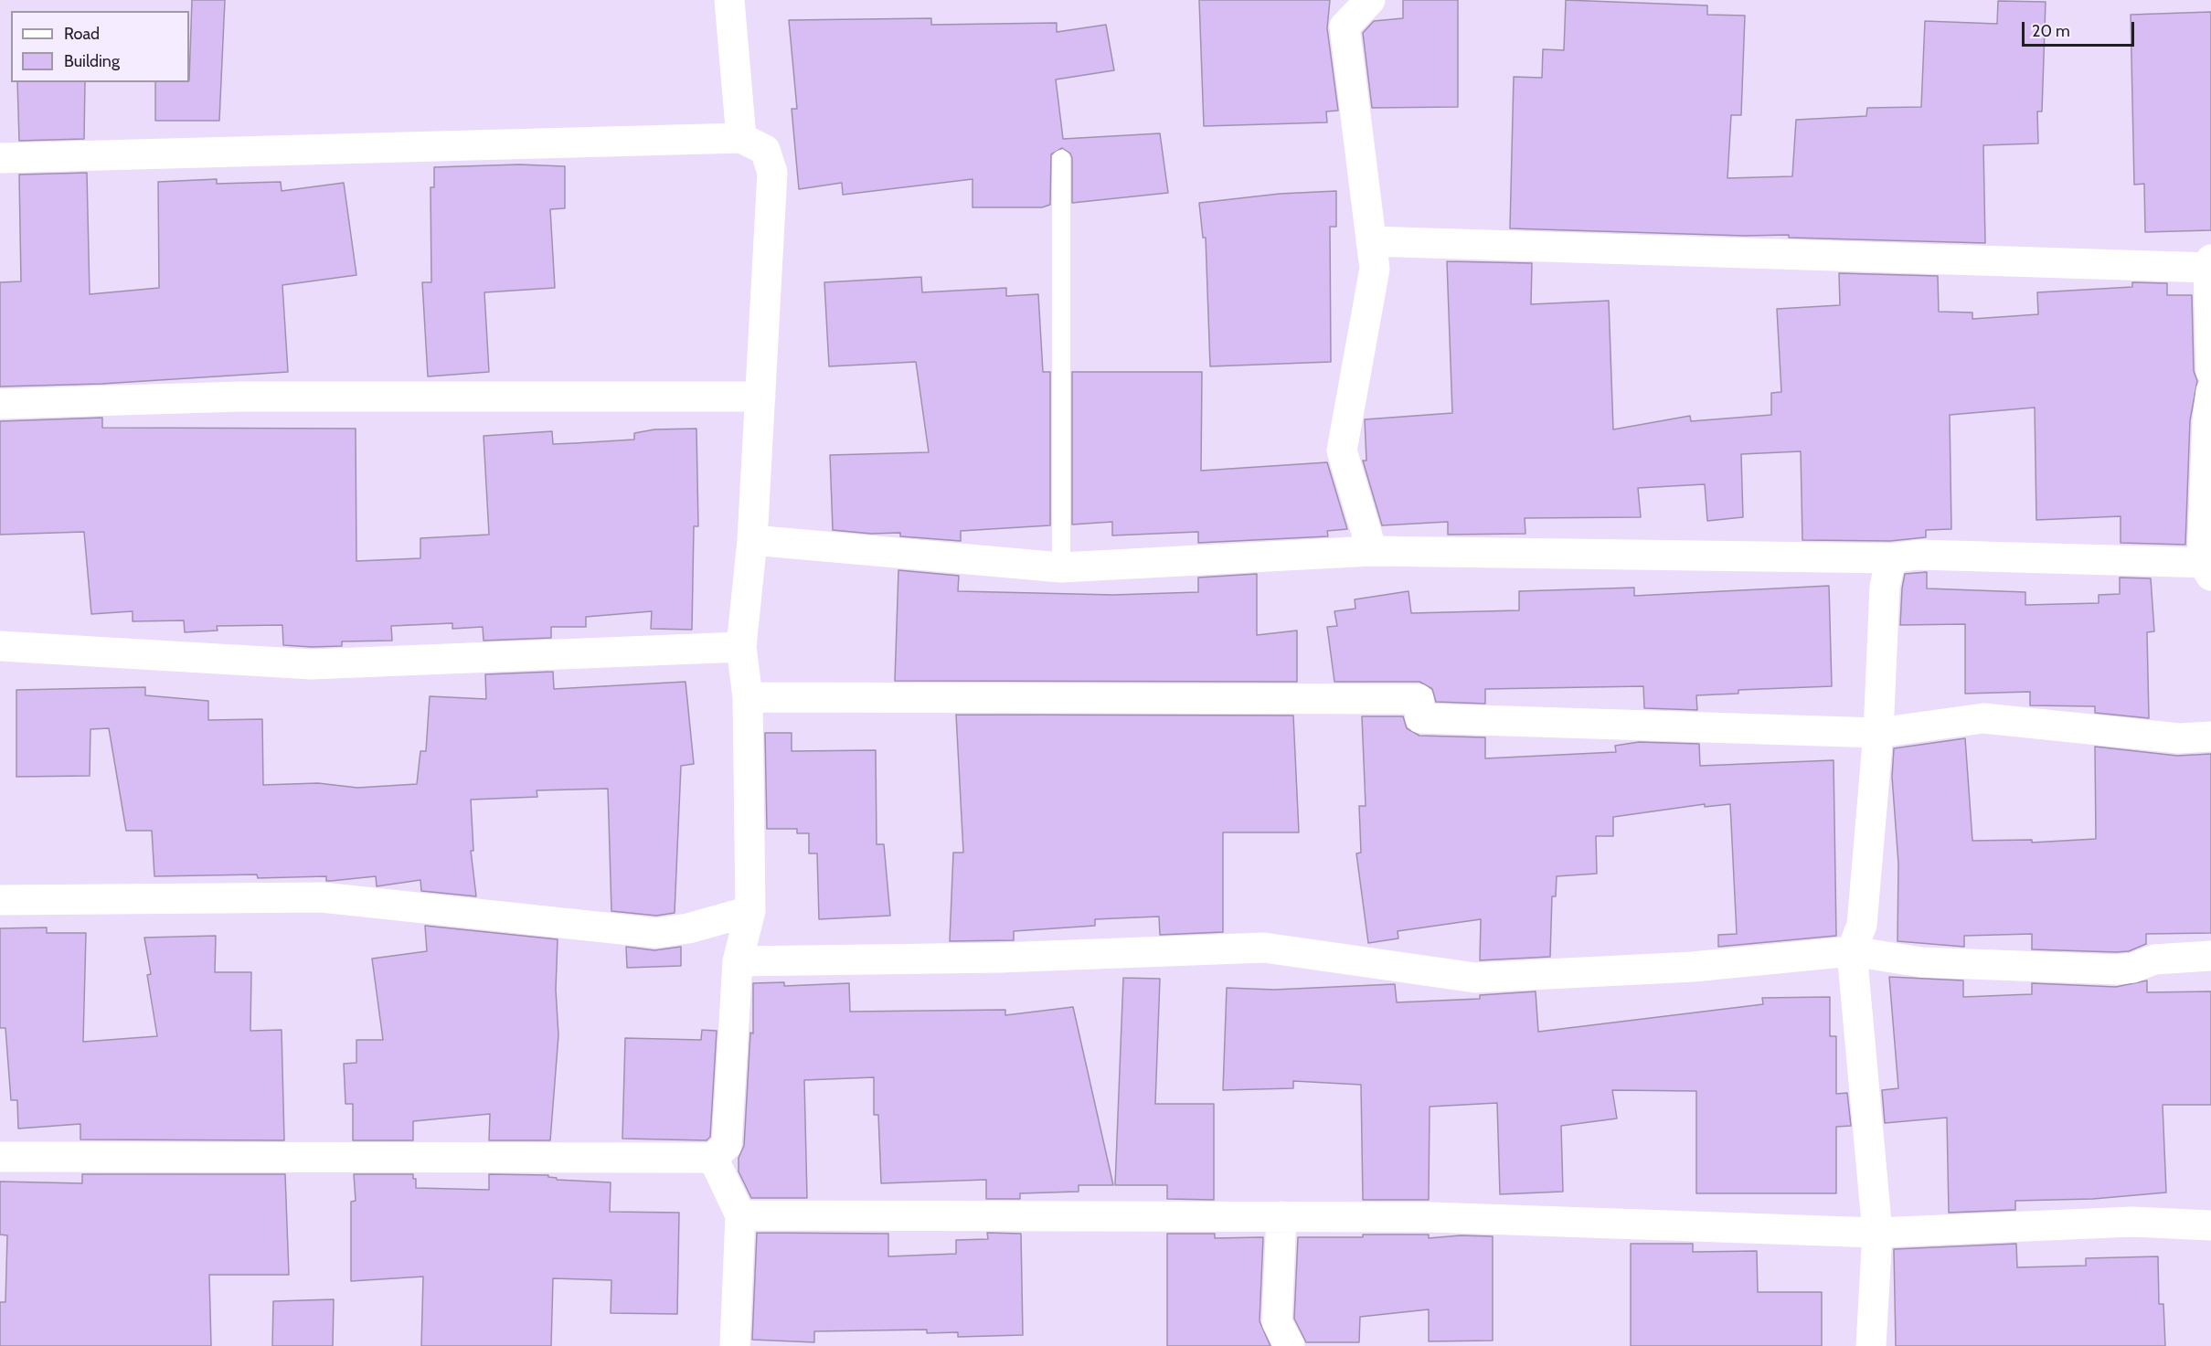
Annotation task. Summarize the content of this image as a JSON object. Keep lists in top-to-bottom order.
{
  "legend": ["Road", "Building"],
  "scale_bar": "20 m"
}
